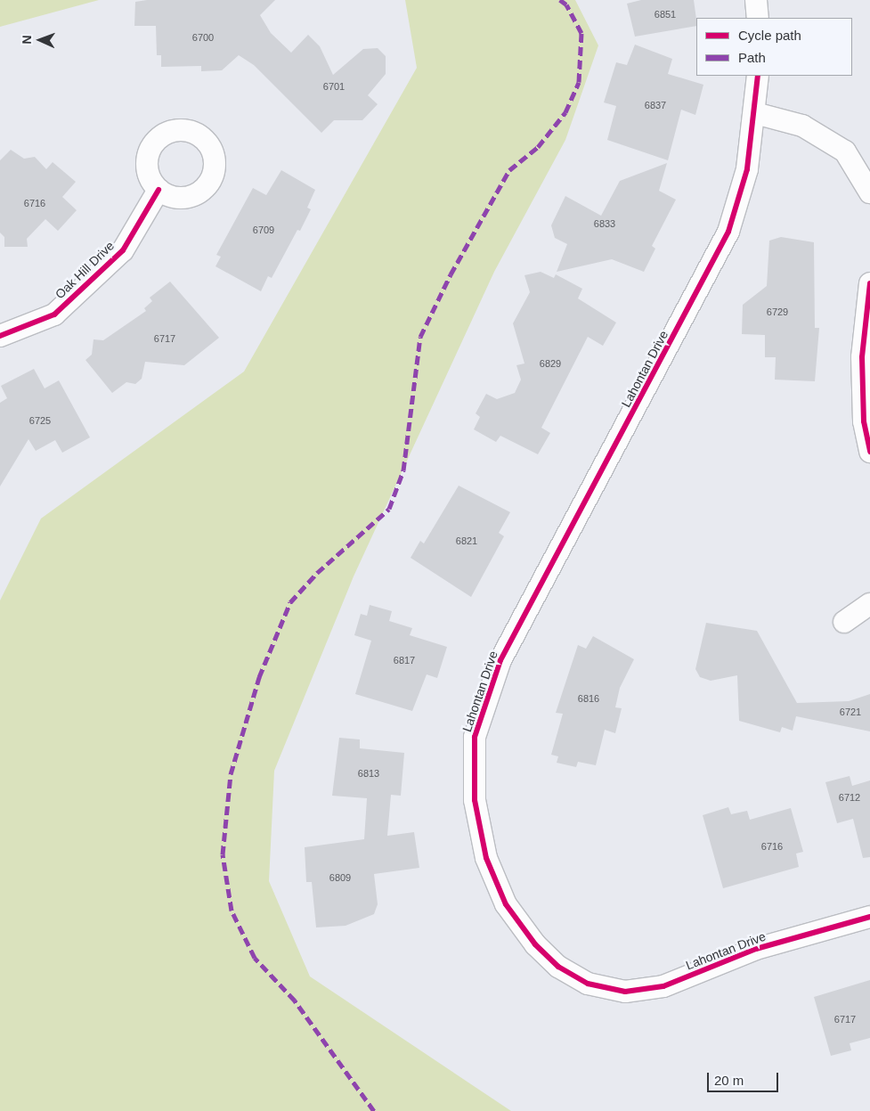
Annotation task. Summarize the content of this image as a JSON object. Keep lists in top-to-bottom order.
{
  "streets": {
    "street": ["Oak Hill Drive", "Lahontan Drive"]
  },
  "house_numbers": [
    "6851",
    "6700",
    "6701",
    "6837",
    "6716",
    "6833",
    "6709",
    "6729",
    "6717",
    "6829",
    "6725",
    "6821",
    "6817",
    "6816",
    "6721",
    "6813",
    "6712",
    "6716",
    "6809",
    "6717"
  ],
  "legend": ["Cycle path", "Path"],
  "scale_bar": "20 m",
  "north": "left"
}
